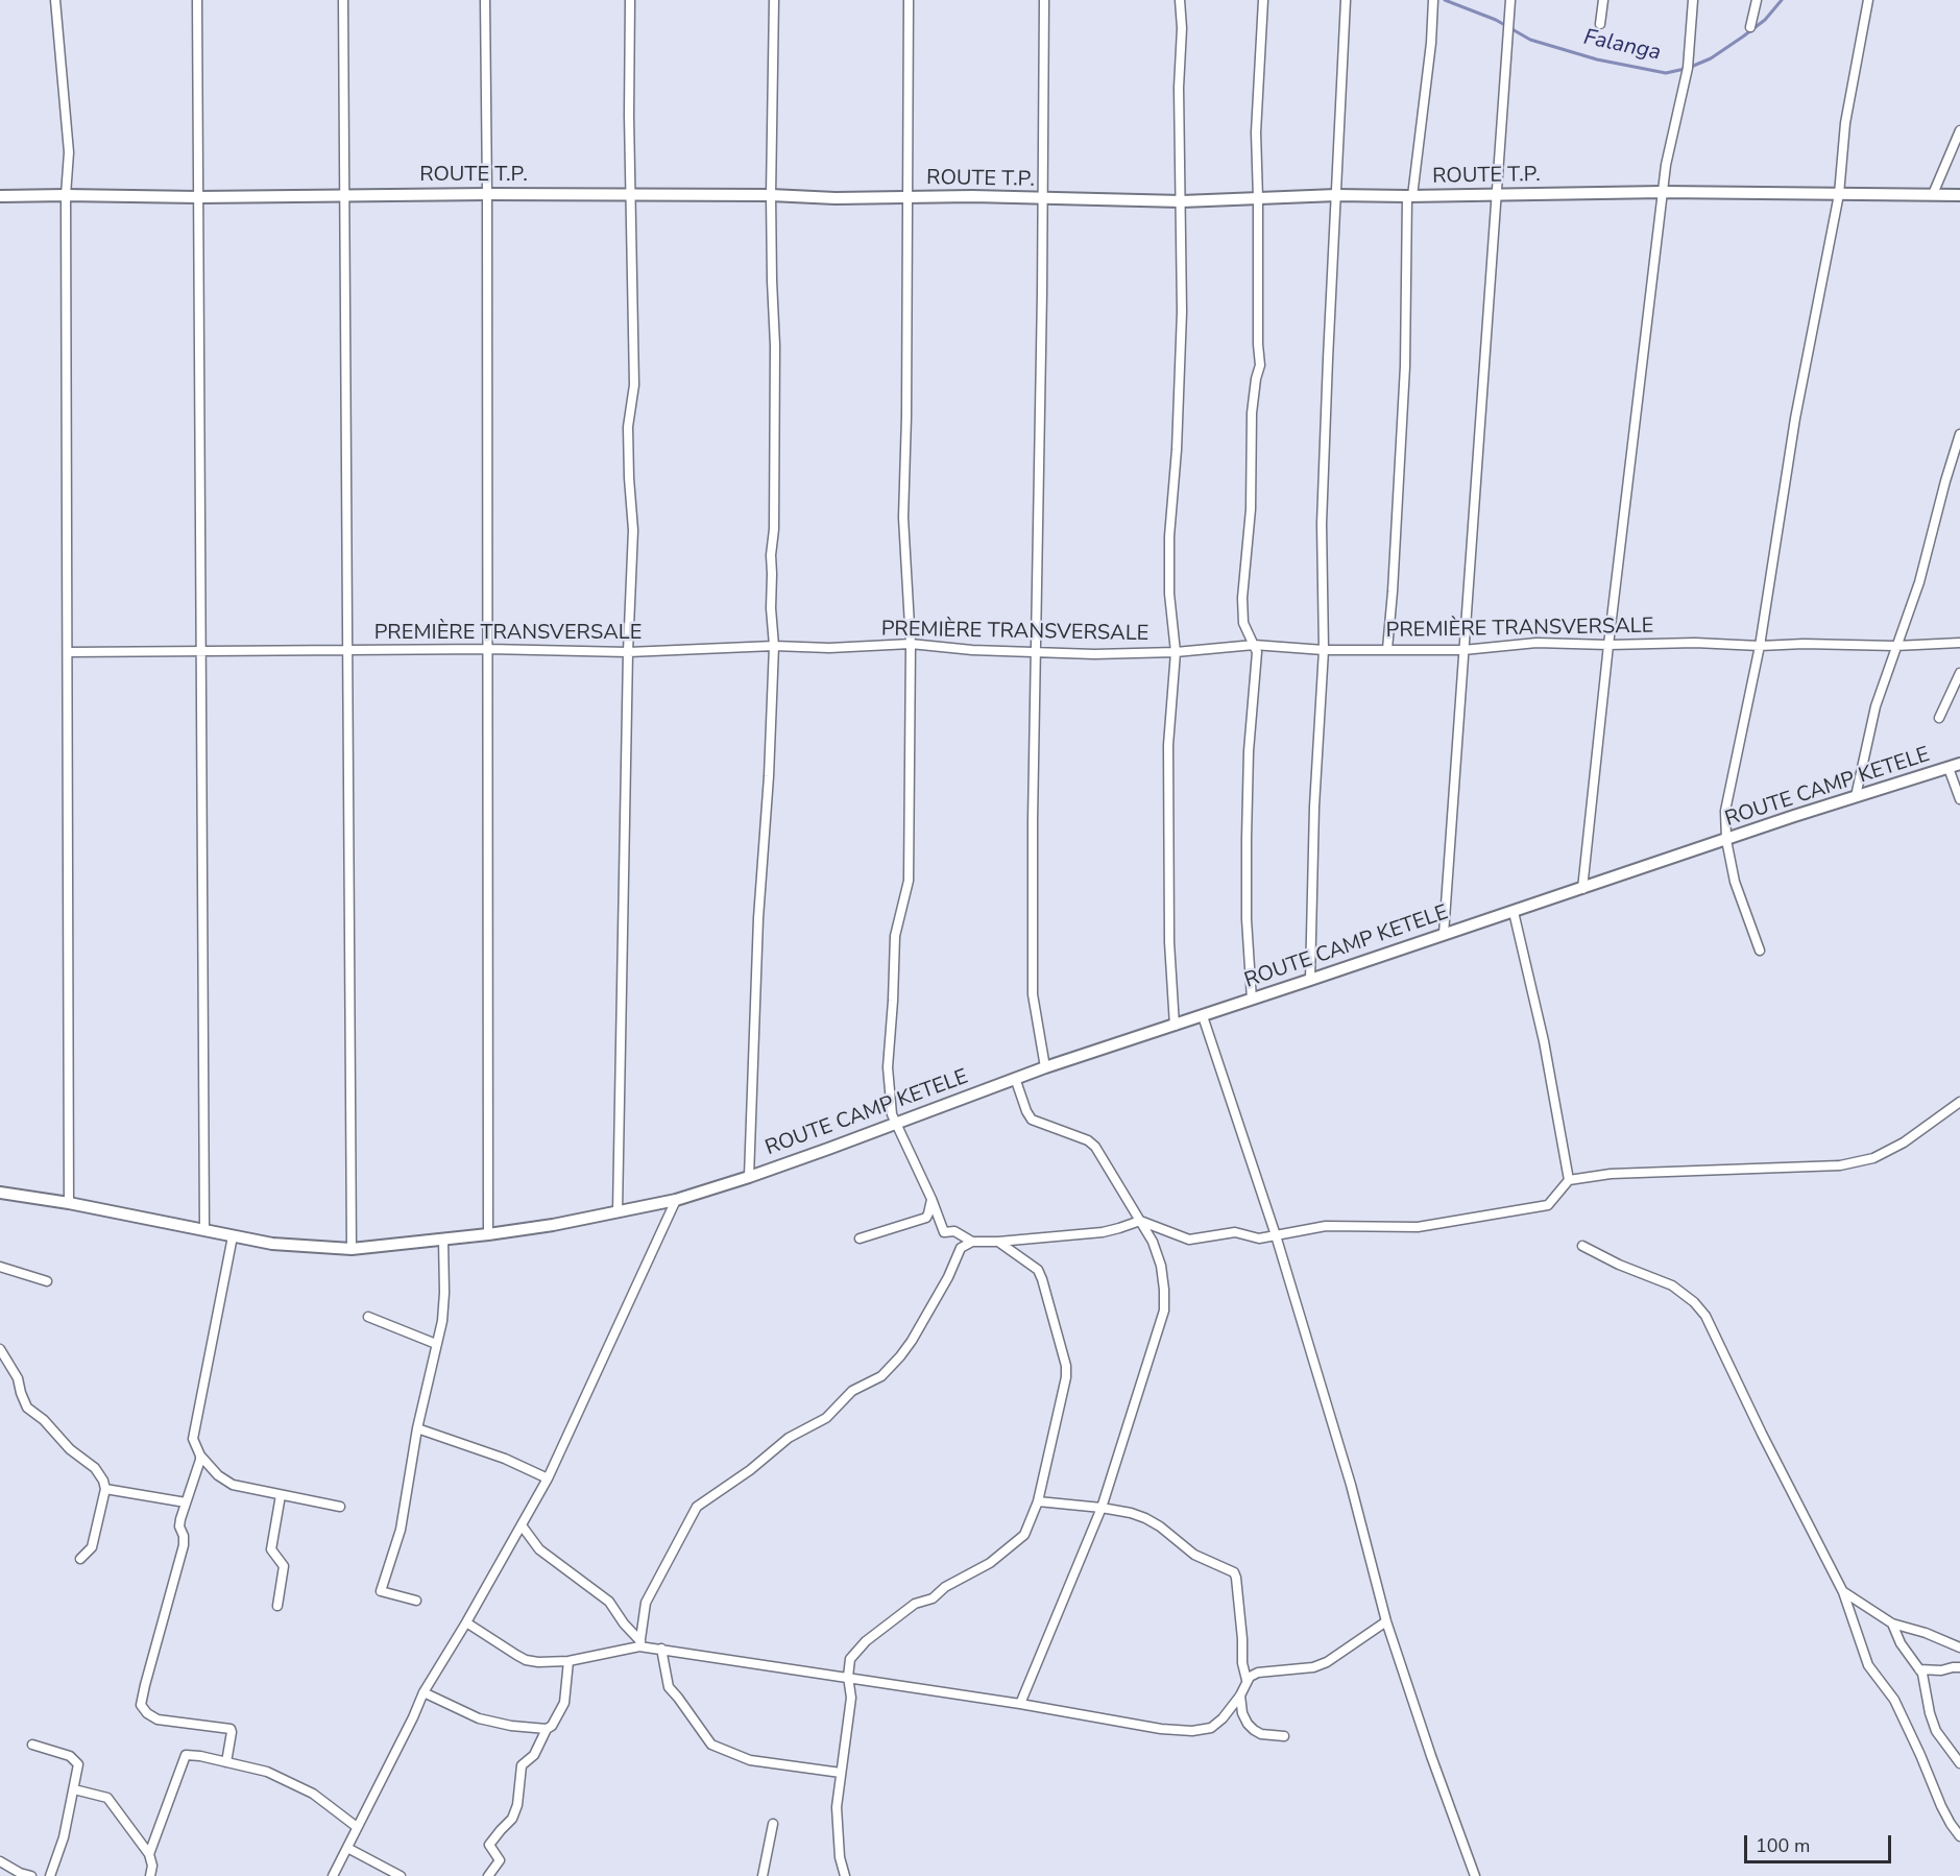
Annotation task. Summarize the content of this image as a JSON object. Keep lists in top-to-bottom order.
{
  "streets": {
    "street": ["ROUTE T.P.", "PREMIÈRE TRANSVERSALE", "ROUTE CAMP KETELE"]
  },
  "water": ["Falanga"],
  "scale_bar": "100 m"
}
